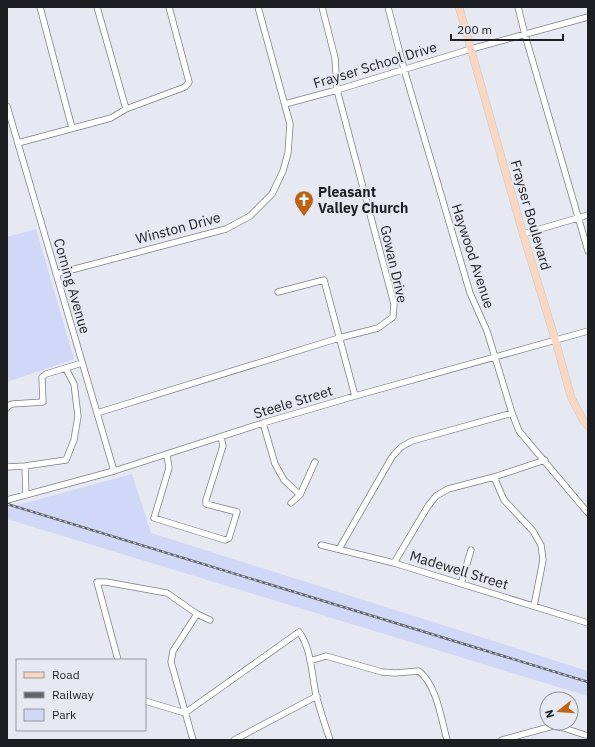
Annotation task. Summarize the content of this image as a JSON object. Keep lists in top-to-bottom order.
{
  "streets": {
    "main road": ["Frayser Boulevard"],
    "street": [
      "Frayser School Drive",
      "Winston Drive",
      "Haywood Avenue",
      "Gowan Drive",
      "Corning Avenue",
      "Steele Street",
      "Madewell Street"
    ]
  },
  "crossings": [
    ["Frayser School Drive", "Frayser Boulevard"],
    ["Frayser School Drive", "Winston Drive"],
    ["Frayser School Drive", "Haywood Avenue"],
    ["Frayser School Drive", "Gowan Drive"],
    ["Frayser Boulevard", "Steele Street"],
    ["Winston Drive", "Corning Avenue"],
    ["Haywood Avenue", "Steele Street"],
    ["Gowan Drive", "Corning Avenue"],
    ["Corning Avenue", "Steele Street"]
  ],
  "places": {
    "church": ["Pleasant Valley Church"]
  },
  "legend": ["Road", "Railway", "Park"],
  "scale_bar": "200 m",
  "north": "left"
}
